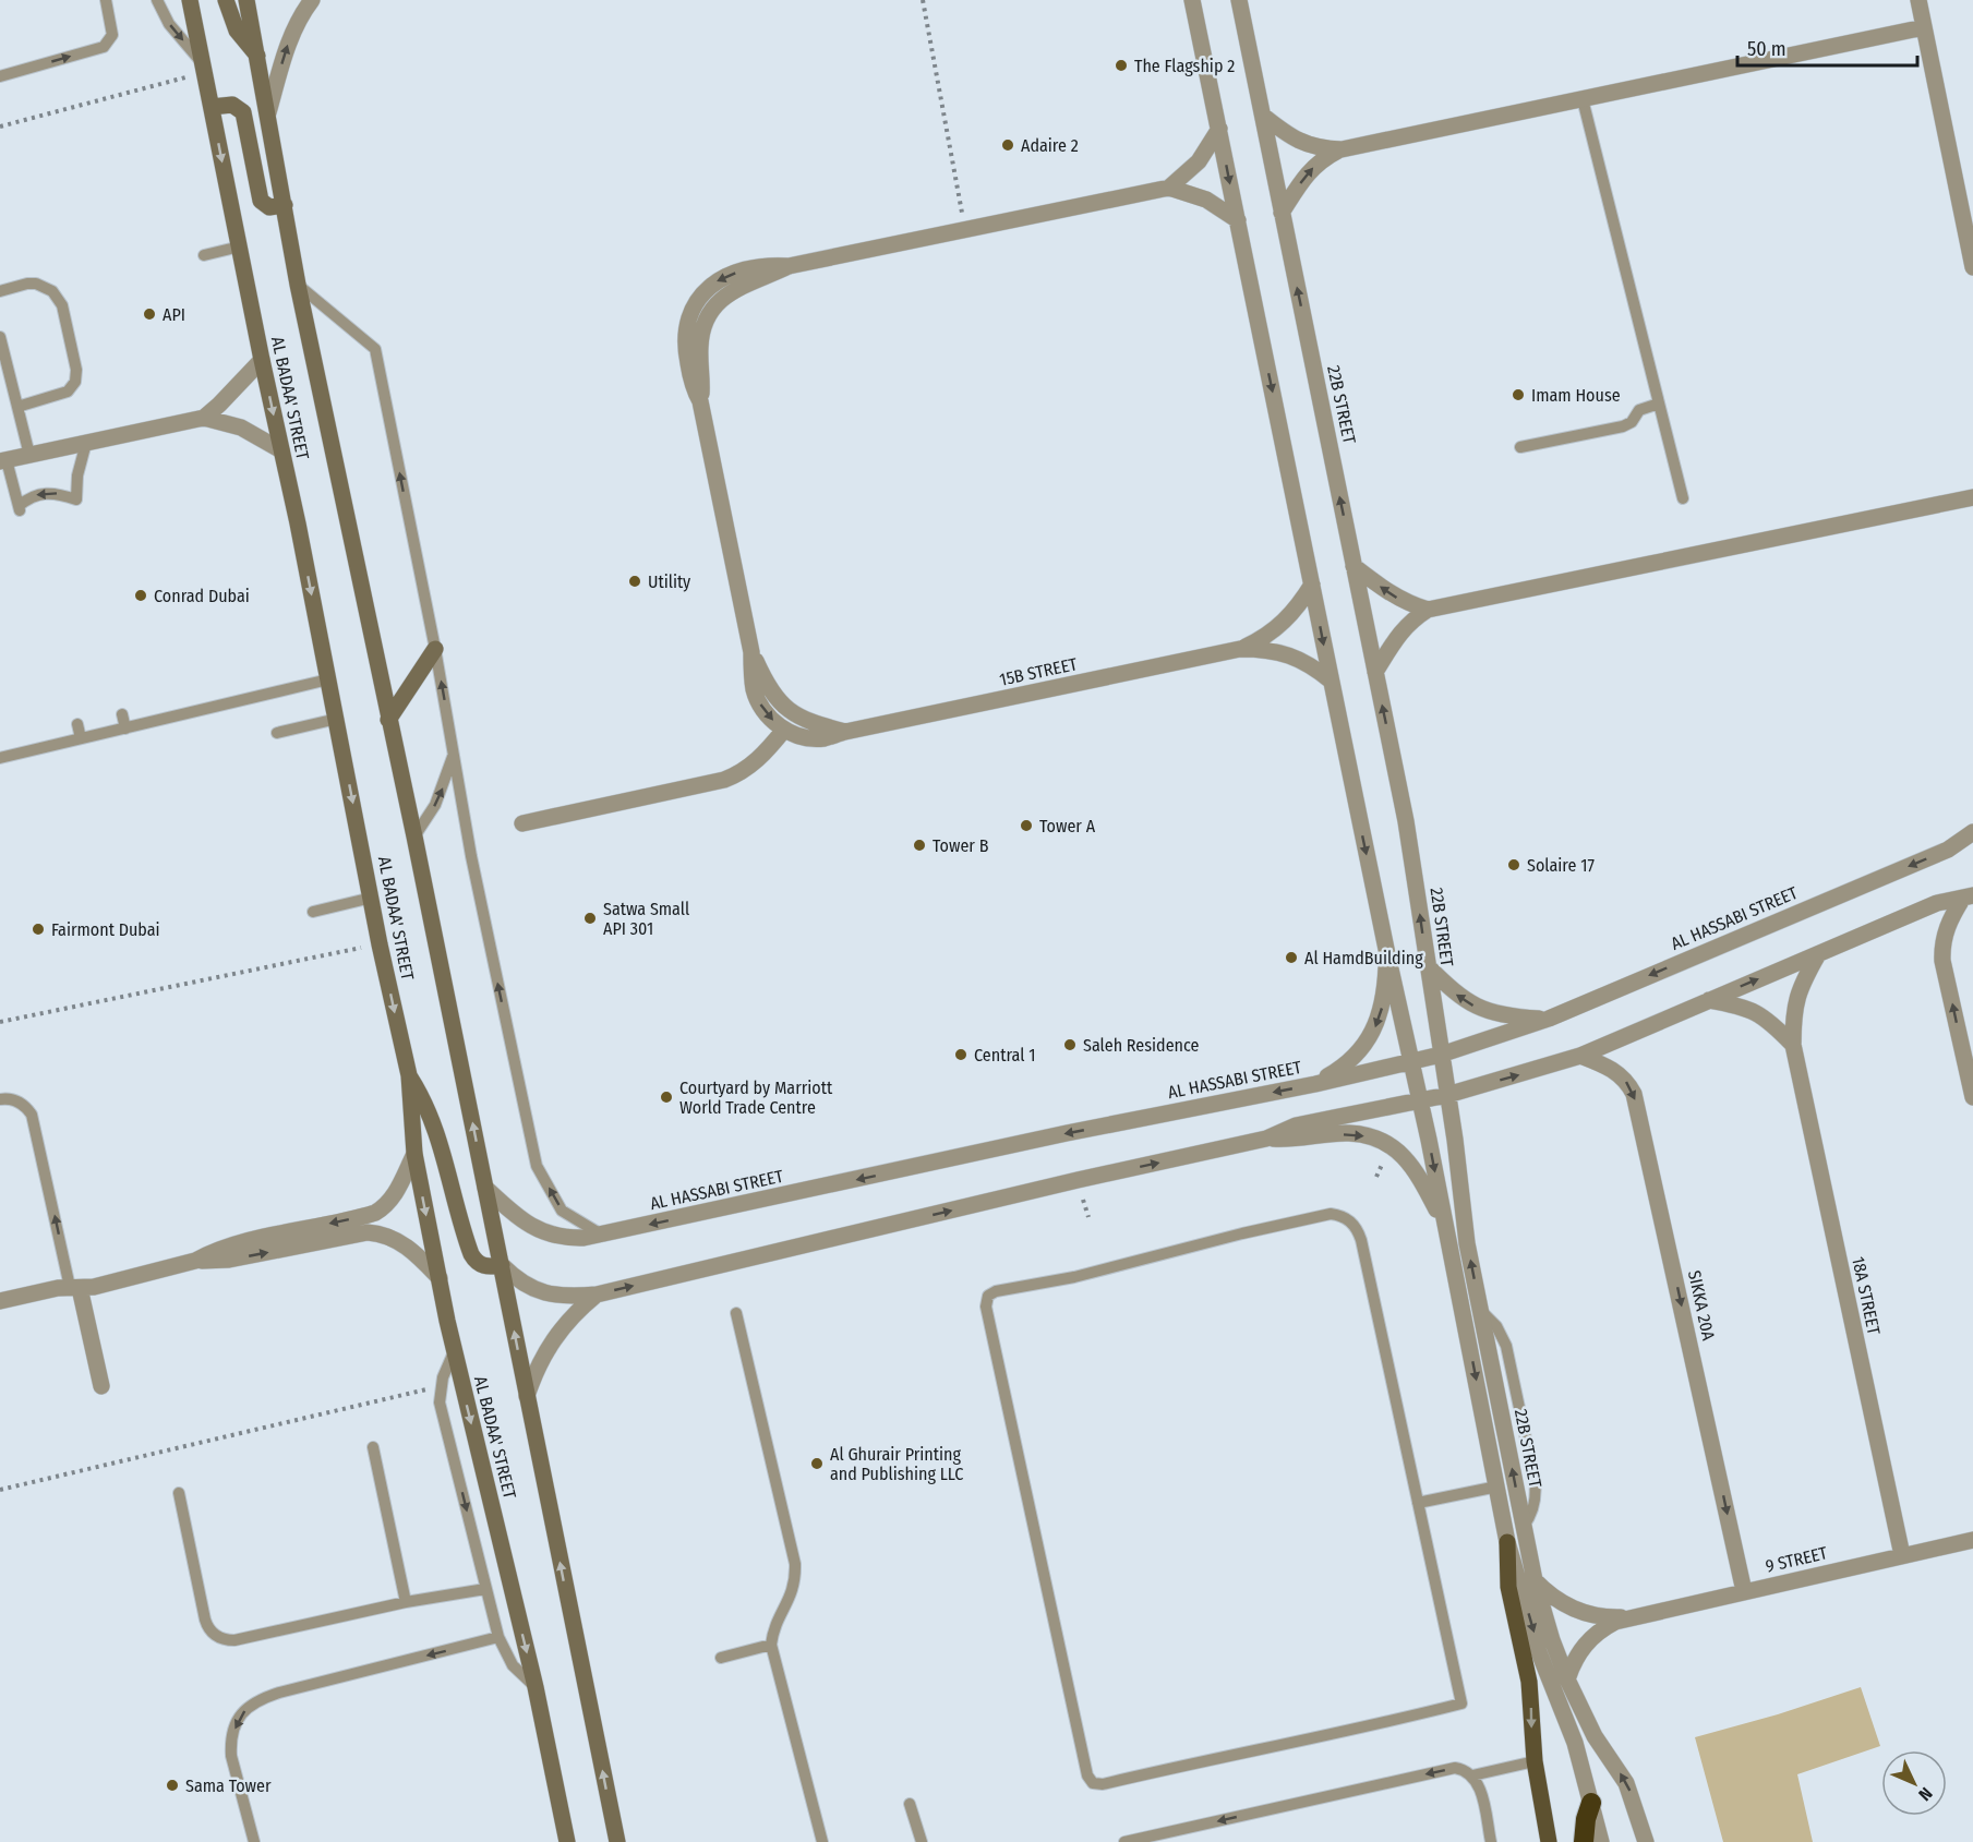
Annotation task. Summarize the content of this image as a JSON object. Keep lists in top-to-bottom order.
{
  "streets": {
    "main road": ["AL BADAA' STREET"],
    "street": [
      "22B STREET",
      "15B STREET",
      "AL HASSABI STREET",
      "18A STREET",
      "SIKKA 20A",
      "9 STREET"
    ]
  },
  "crossings": [
    ["AL BADAA' STREET", "AL HASSABI STREET"],
    ["22B STREET", "AL HASSABI STREET"],
    ["22B STREET", "9 STREET"],
    ["18A STREET", "9 STREET"],
    ["SIKKA 20A", "9 STREET"]
  ],
  "one_way": ["SIKKA 20A"],
  "places": [
    "The Flagship 2",
    "Adaire 2",
    "API",
    "Imam House",
    "Utility",
    "Conrad Dubai",
    "Tower A",
    "Tower B",
    "Solaire 17",
    "Satwa Small API 301",
    "Fairmont Dubai",
    "Al HamdBuilding",
    "Saleh Residence",
    "Central 1",
    "Courtyard by Marriott World Trade Centre",
    "Al Ghurair Printing and Publishing LLC",
    "Sama Tower"
  ],
  "scale_bar": "50 m",
  "north": "bottom right"
}
